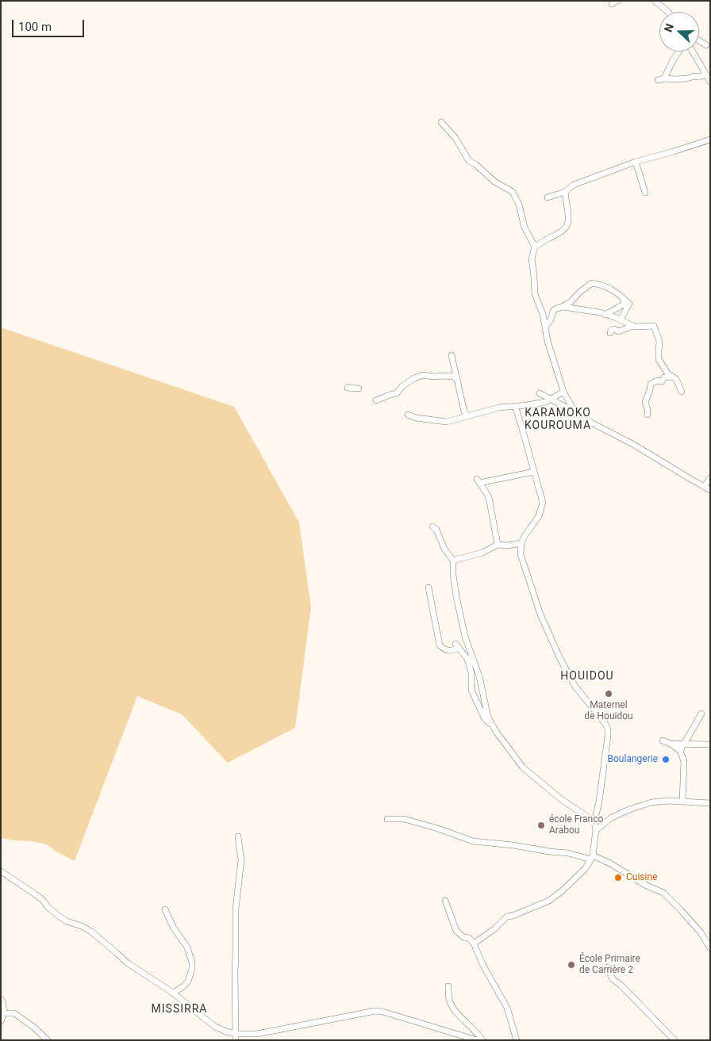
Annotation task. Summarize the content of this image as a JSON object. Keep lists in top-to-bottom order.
{
  "districts": ["KARAMOKO KOUROUMA", "HOUIDOU", "MISSIRRA"],
  "places": [
    "Maternel de Houidou",
    "Boulangerie",
    "école Franco Arabou",
    "Cuisine",
    "École Primaire de Carrière 2"
  ],
  "scale_bar": "100 m",
  "north": "left"
}
